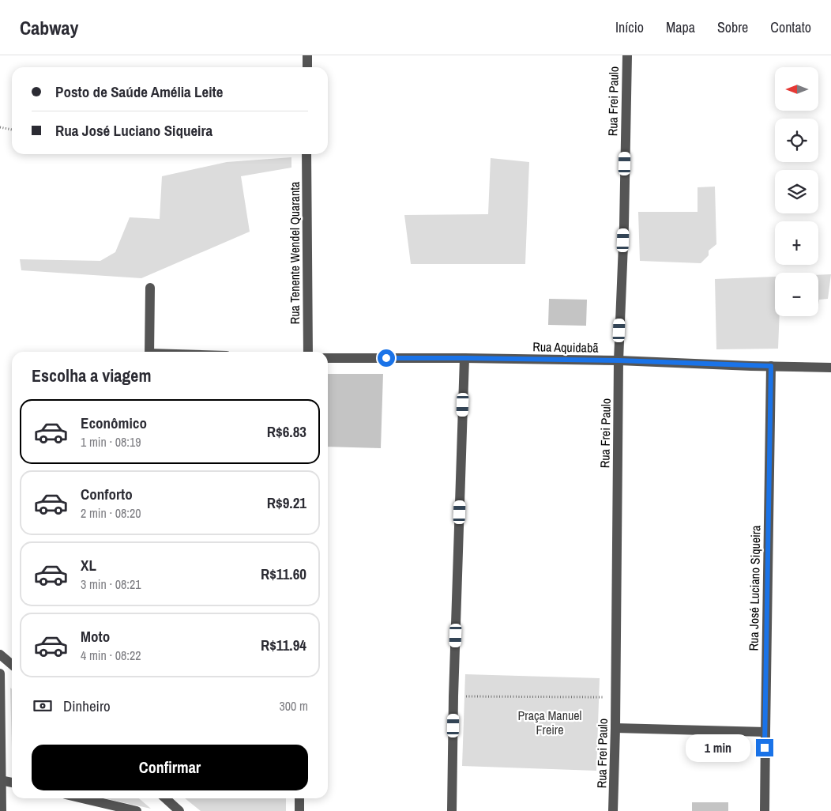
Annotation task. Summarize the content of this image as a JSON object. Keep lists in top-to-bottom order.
{
  "streets": {
    "street": [
      "Rua Frei Paulo",
      "Rua Tenente Wendel Quaranta",
      "Rua Aquidabã",
      "Rua José Luciano Siqueira"
    ]
  },
  "crossings": [
    ["Rua Frei Paulo", "Rua Aquidabã"],
    ["Rua Aquidabã", "Rua José Luciano Siqueira"]
  ],
  "parks": ["Praça Manuel Freire"],
  "north": "left",
  "page": {
    "header": "Cabway",
    "nav": [
      "Início",
      "Mapa",
      "Sobre",
      "Contato"
    ],
    "map_buttons": ["+", "−"],
    "banner": ["Posto de Saúde Amélia Leite", "Rua José Luciano Siqueira"],
    "heading": "Escolha a viagem",
    "list": [
      {
        "name": "Econômico",
        "note": "1 min · 08:19",
        "value": "R$6.83"
      },
      {
        "name": "Conforto",
        "note": "2 min · 08:20",
        "value": "R$9.21"
      },
      {
        "name": "XL",
        "note": "3 min · 08:21",
        "value": "R$11.60"
      },
      {
        "name": "Moto",
        "note": "4 min · 08:22",
        "value": "R$11.94"
      }
    ],
    "pay": ["Dinheiro", "300 m"],
    "bubble": "1 min",
    "buttons": "Confirmar"
  }
}
